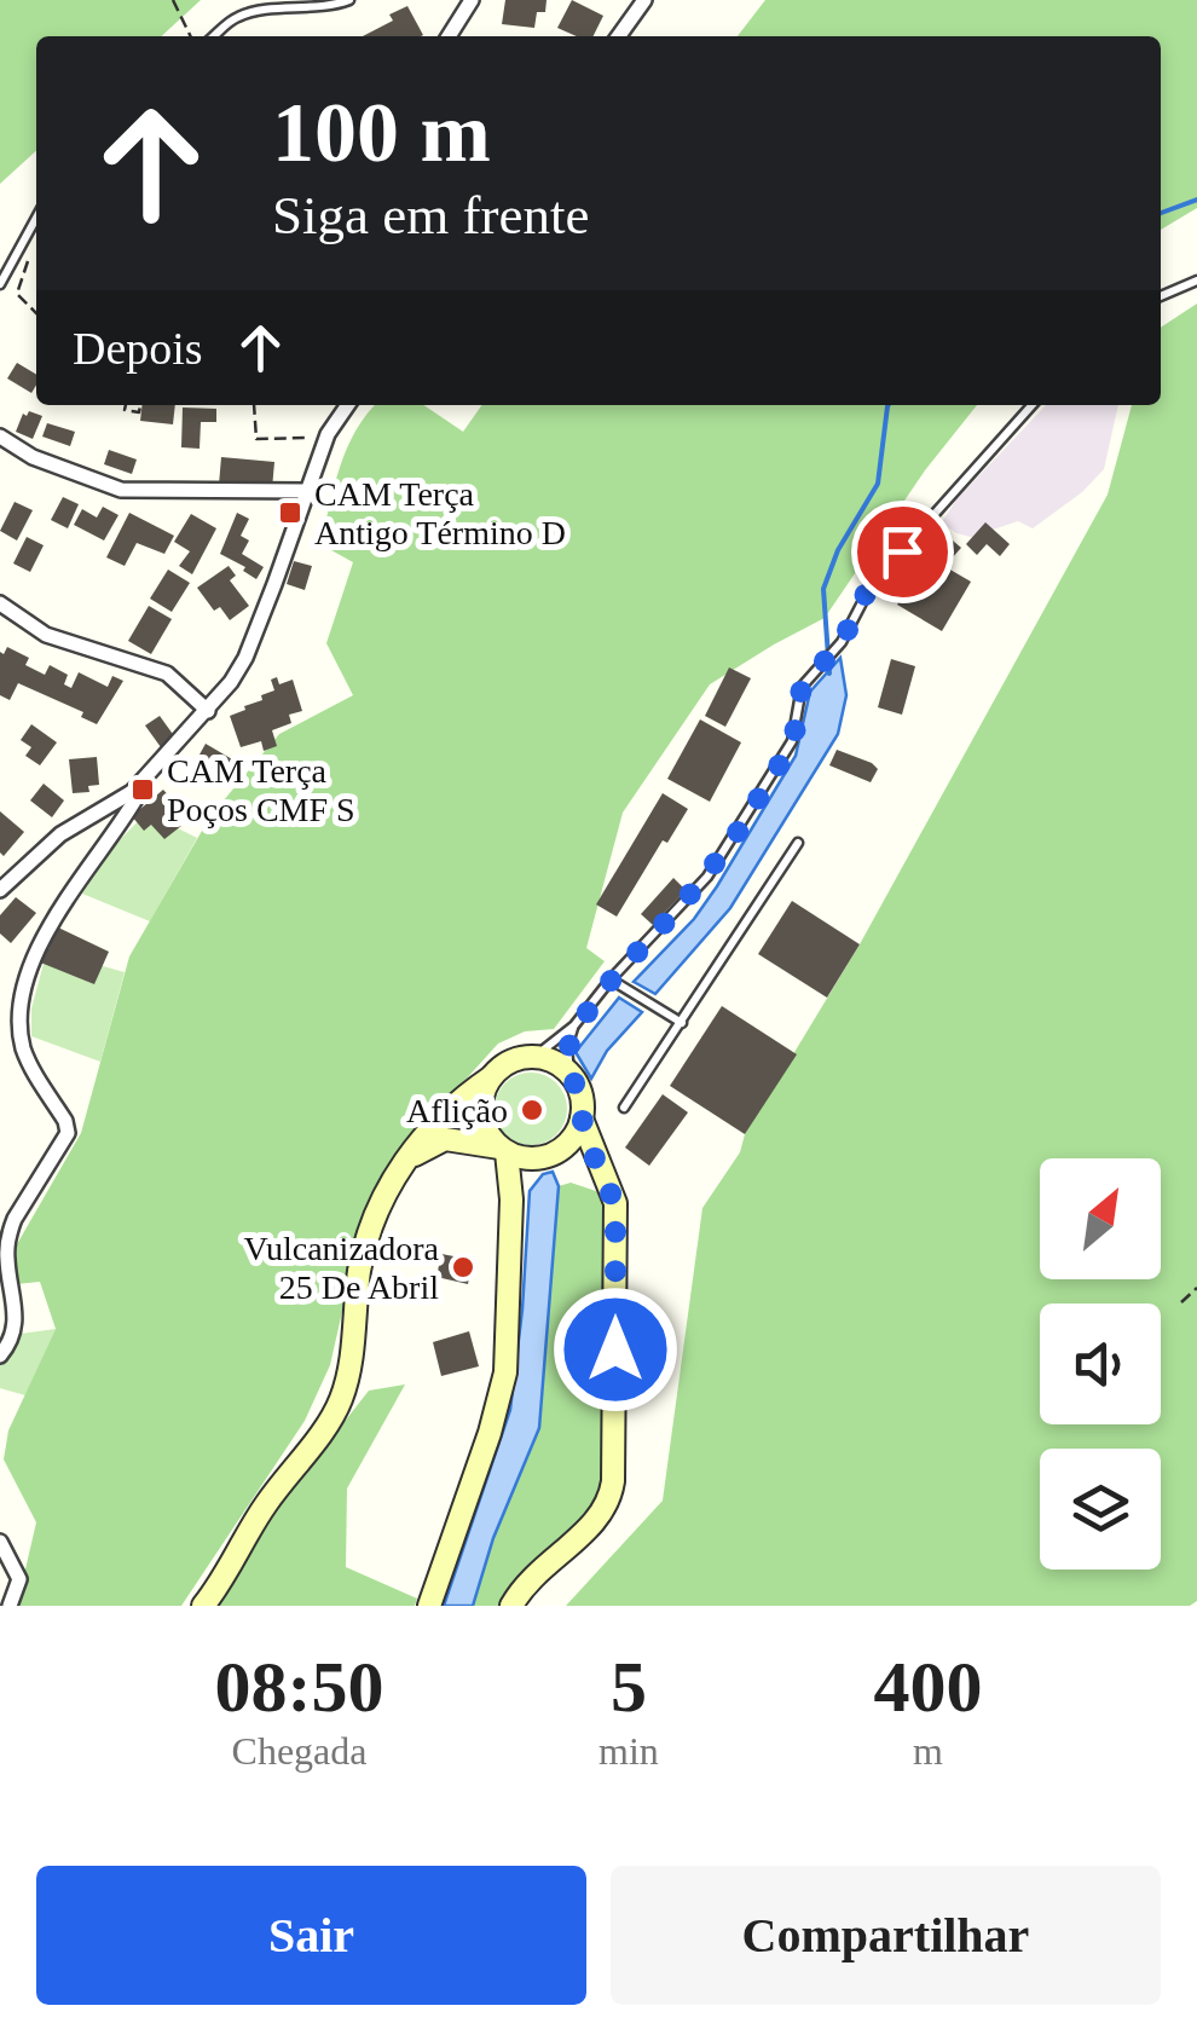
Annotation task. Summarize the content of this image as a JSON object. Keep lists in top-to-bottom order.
{
  "places": {
    "transit": ["CAM Terça Antigo Término D", "CAM Terça Poços CMF S"],
    "other": ["Aflição", "Vulcanizadora 25 De Abril"]
  },
  "north": "top right",
  "page": {
    "turn": ["100 m", "Siga em frente"],
    "then": "Depois",
    "eta": [
      "08:50",
      "Chegada",
      "5",
      "min",
      "400",
      "m"
    ],
    "buttons": ["Sair", "Compartilhar"]
  }
}
